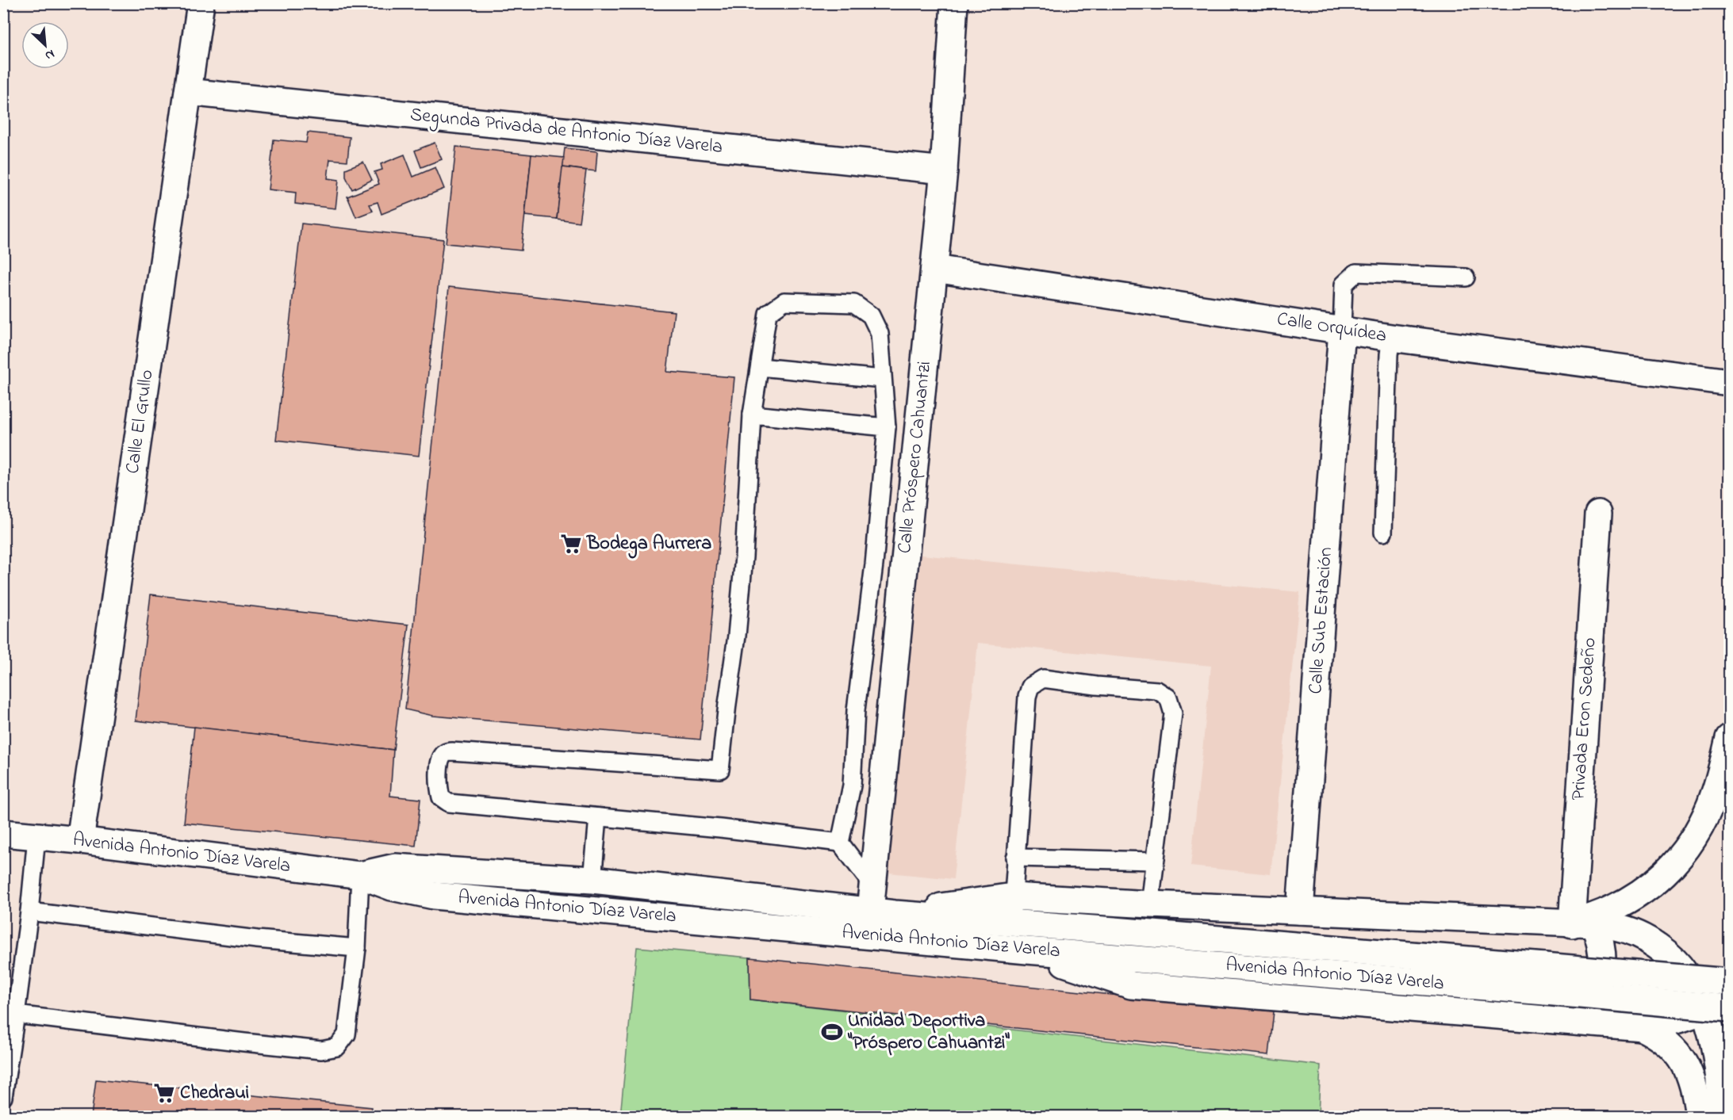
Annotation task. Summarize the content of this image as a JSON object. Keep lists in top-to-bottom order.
{
  "streets": {
    "main road": [
      "Segunda Privada de Antonio Díaz Varela",
      "Calle Orquídea",
      "Calle El Grullo",
      "Calle Próspero Cahuantzi",
      "Calle Sub Estación",
      "Privada Eron Sedeño",
      "Avenida Antonio Díaz Varela"
    ]
  },
  "crossings": [
    ["Segunda Privada de Antonio Díaz Varela", "Calle El Grullo"],
    ["Segunda Privada de Antonio Díaz Varela", "Calle Próspero Cahuantzi"],
    ["Calle Orquídea", "Calle Próspero Cahuantzi"],
    ["Calle Orquídea", "Calle Sub Estación"],
    ["Calle El Grullo", "Avenida Antonio Díaz Varela"],
    ["Calle Próspero Cahuantzi", "Avenida Antonio Díaz Varela"]
  ],
  "places": {
    "supermarket": ["Bodega Aurrera", "Chedraui"],
    "sports": ["Unidad Deportiva \"Próspero Cahuantzi\""]
  },
  "north": "bottom right"
}
